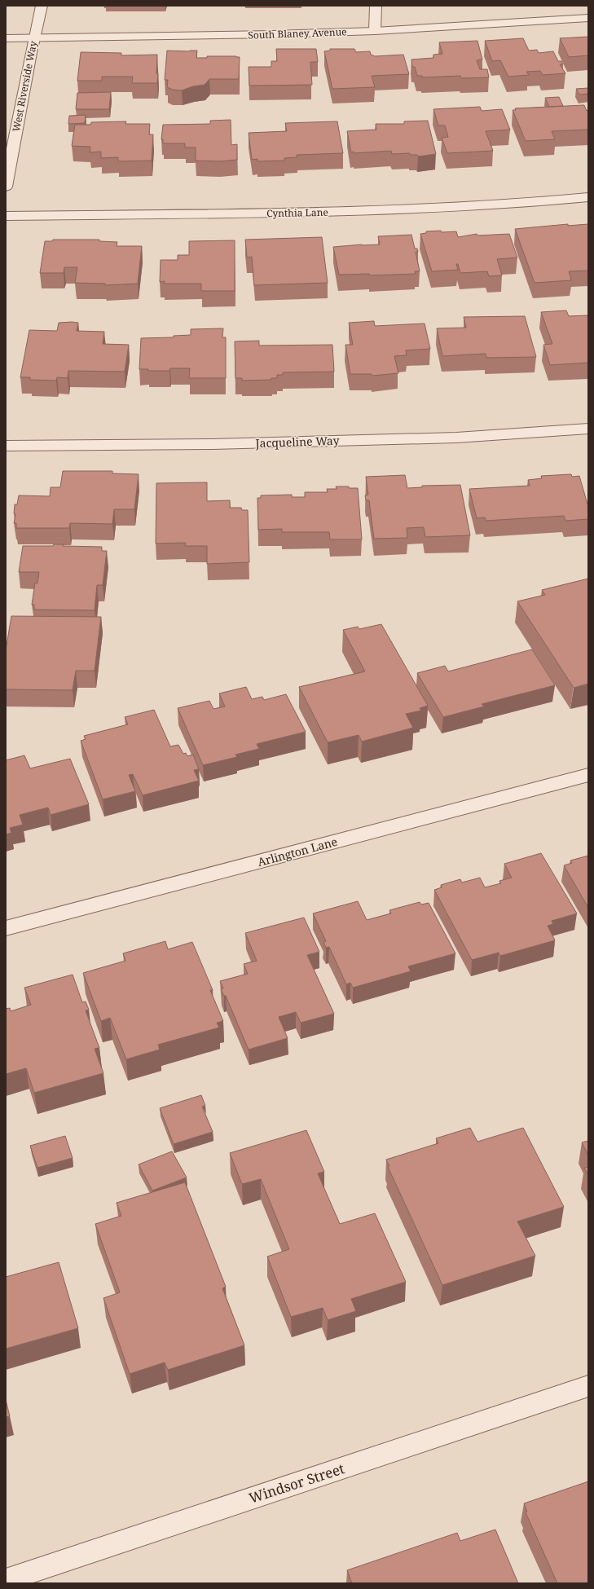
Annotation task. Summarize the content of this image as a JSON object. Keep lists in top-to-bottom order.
{
  "streets": {
    "street": [
      "South Blaney Avenue",
      "West Riverside Way",
      "Cynthia Lane",
      "Jacqueline Way",
      "Arlington Lane",
      "Windsor Street"
    ]
  },
  "crossings": [
    ["South Blaney Avenue", "West Riverside Way"]
  ]
}
